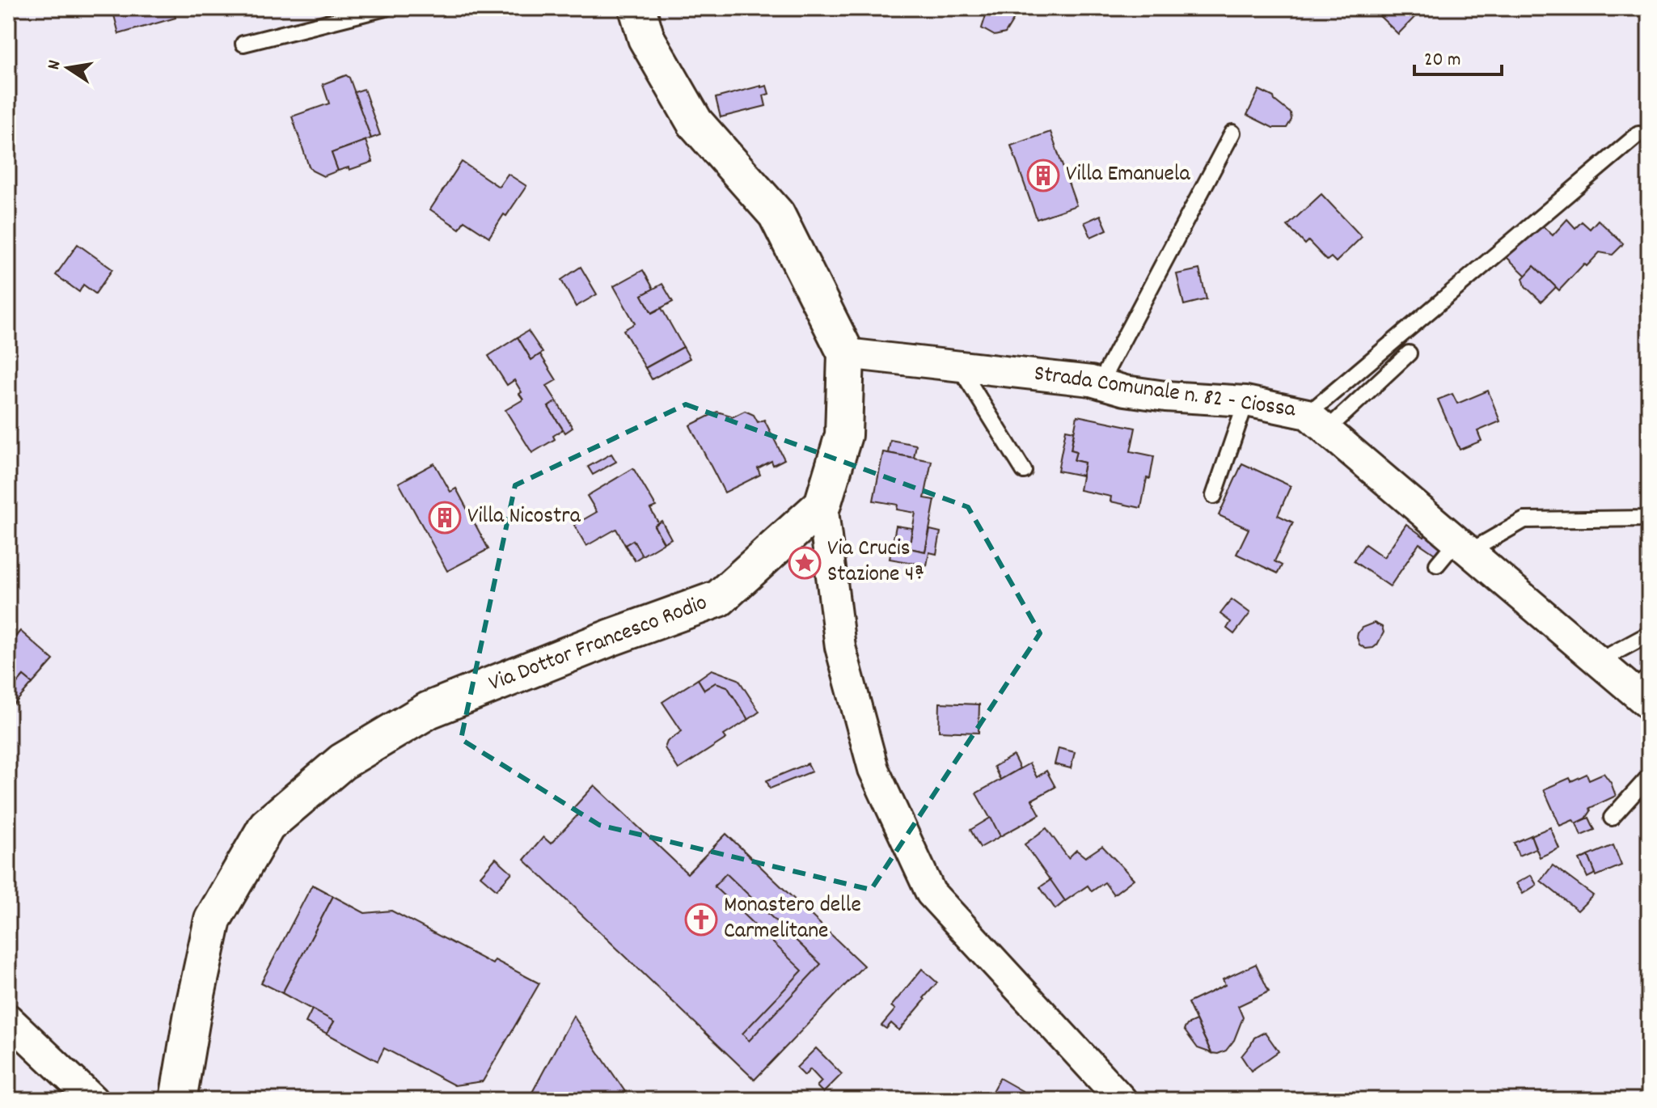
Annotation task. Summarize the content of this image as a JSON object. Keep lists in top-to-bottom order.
{
  "streets": {
    "main road": ["Via Dottor Francesco Rodio"],
    "street": ["Strada Comunale n. 82 - Ciossa"]
  },
  "places": {
    "building": ["Villa Emanuela", "Villa Nicostra"],
    "place": ["Via Crucis Stazione 4ª"],
    "church": ["Monastero delle Carmelitane"]
  },
  "scale_bar": "20 m",
  "north": "left"
}
